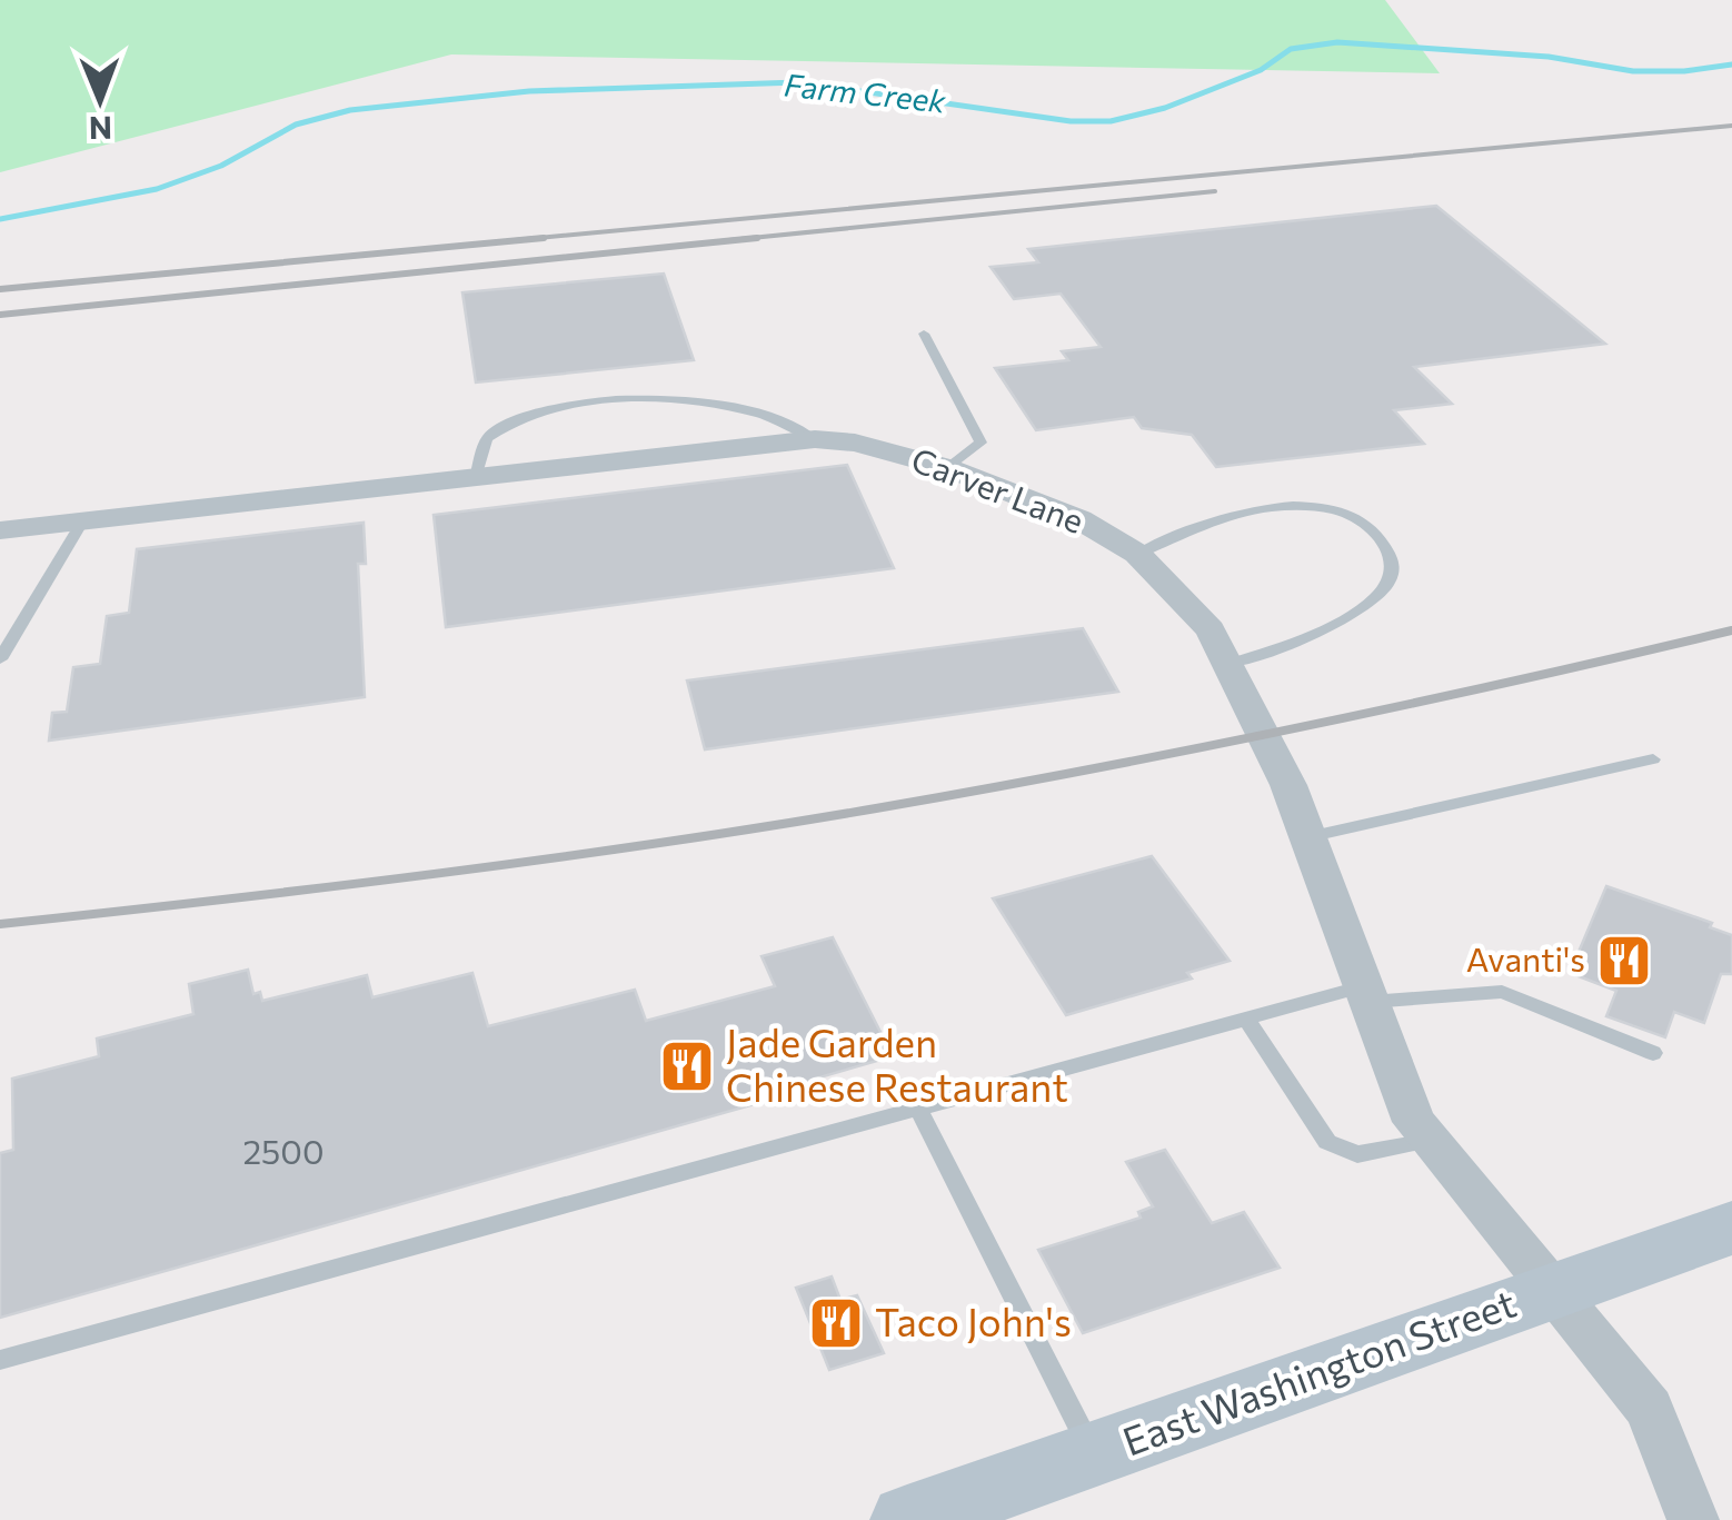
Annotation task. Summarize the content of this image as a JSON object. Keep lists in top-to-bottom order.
{
  "streets": {
    "main road": ["East Washington Street"],
    "street": ["Carver Lane"]
  },
  "crossings": [
    ["Carver Lane", "East Washington Street"]
  ],
  "water": ["Farm Creek"],
  "places": {
    "restaurant": ["Avanti's", "Jade Garden Chinese Restaurant", "Taco John's"]
  },
  "house_numbers": ["2500"],
  "north": "bottom"
}
